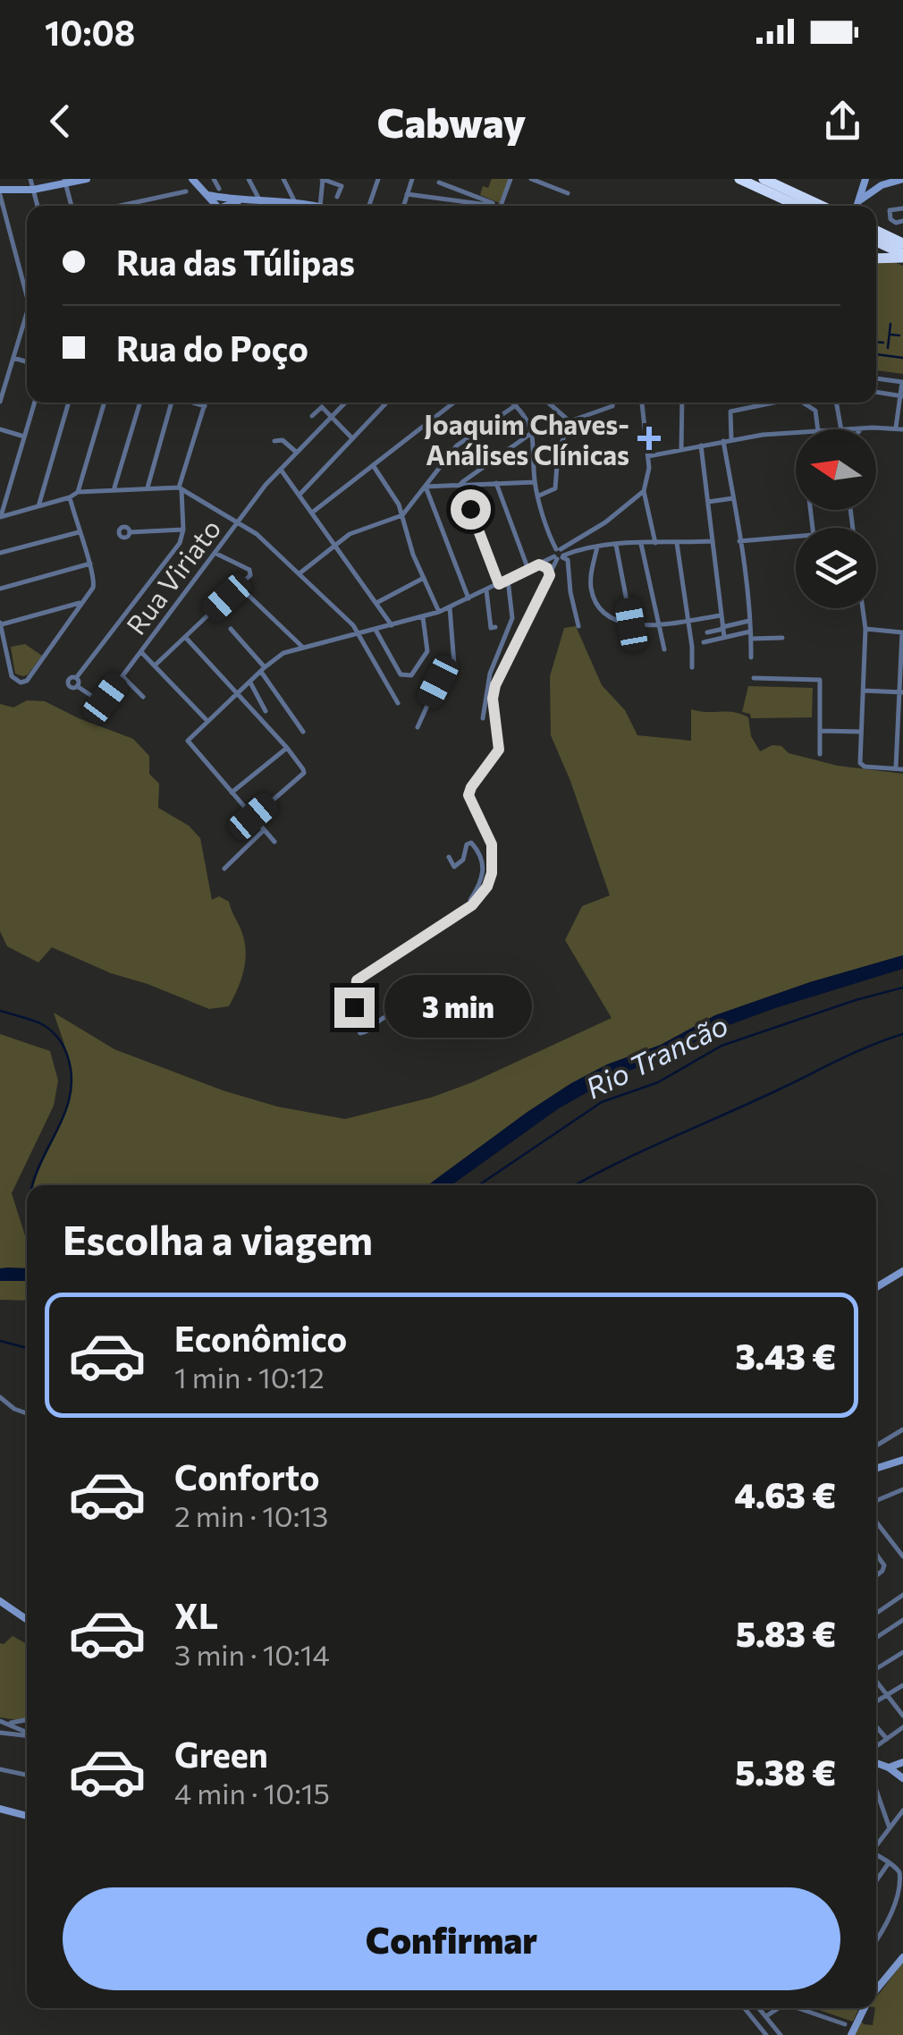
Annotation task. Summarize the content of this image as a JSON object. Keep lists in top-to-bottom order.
{
  "streets": {
    "street": ["Rua Viriato"]
  },
  "water": ["Rio Trancão"],
  "places": {
    "health": ["Joaquim Chaves- Análises Clínicas"]
  },
  "north": "left",
  "page": {
    "status": "10:08",
    "header": "Cabway",
    "banner": ["Rua das Túlipas", "Rua do Poço"],
    "bubble": "3 min",
    "heading": "Escolha a viagem",
    "list": [
      {
        "name": "Econômico",
        "note": "1 min · 10:12",
        "value": "3.43 €"
      },
      {
        "name": "Conforto",
        "note": "2 min · 10:13",
        "value": "4.63 €"
      },
      {
        "name": "XL",
        "note": "3 min · 10:14",
        "value": "5.83 €"
      },
      {
        "name": "Green",
        "note": "4 min · 10:15",
        "value": "5.38 €"
      }
    ],
    "buttons": "Confirmar"
  }
}
